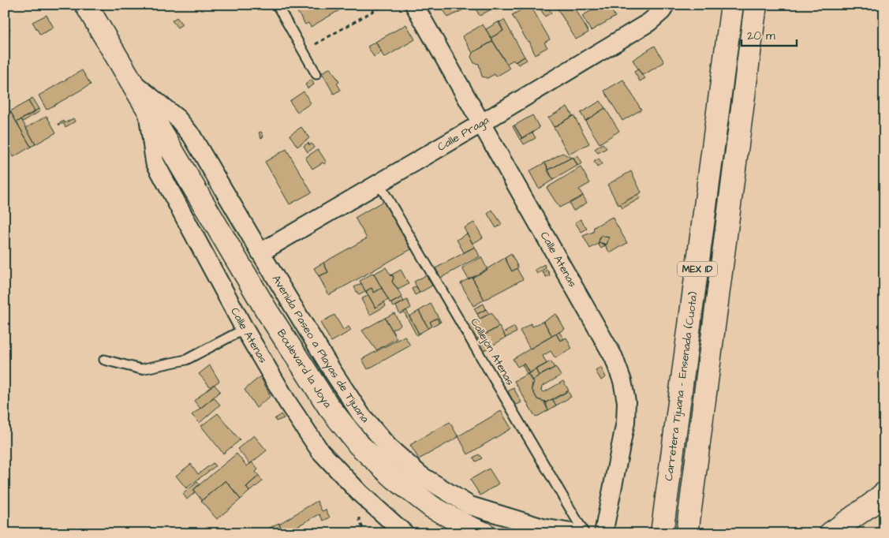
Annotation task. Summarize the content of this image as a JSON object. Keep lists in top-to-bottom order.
{
  "streets": {
    "main road": [
      "MEX 1D",
      "Avenida Paseo a Playas de Tijuana",
      "Boulevard la Joya",
      "Carretera Tijuana - Ensenada (Cuota)"
    ],
    "street": ["Calle Praga", "Calle Atenas"],
    "lane": ["Callejón Atenas"]
  },
  "crossings": [
    ["Calle Praga", "Calle Atenas"],
    ["Calle Praga", "Avenida Paseo a Playas de Tijuana"],
    ["Calle Praga", "Callejón Atenas"],
    ["Calle Atenas", "Avenida Paseo a Playas de Tijuana"],
    ["Avenida Paseo a Playas de Tijuana", "Boulevard la Joya"]
  ],
  "scale_bar": "20 m"
}
